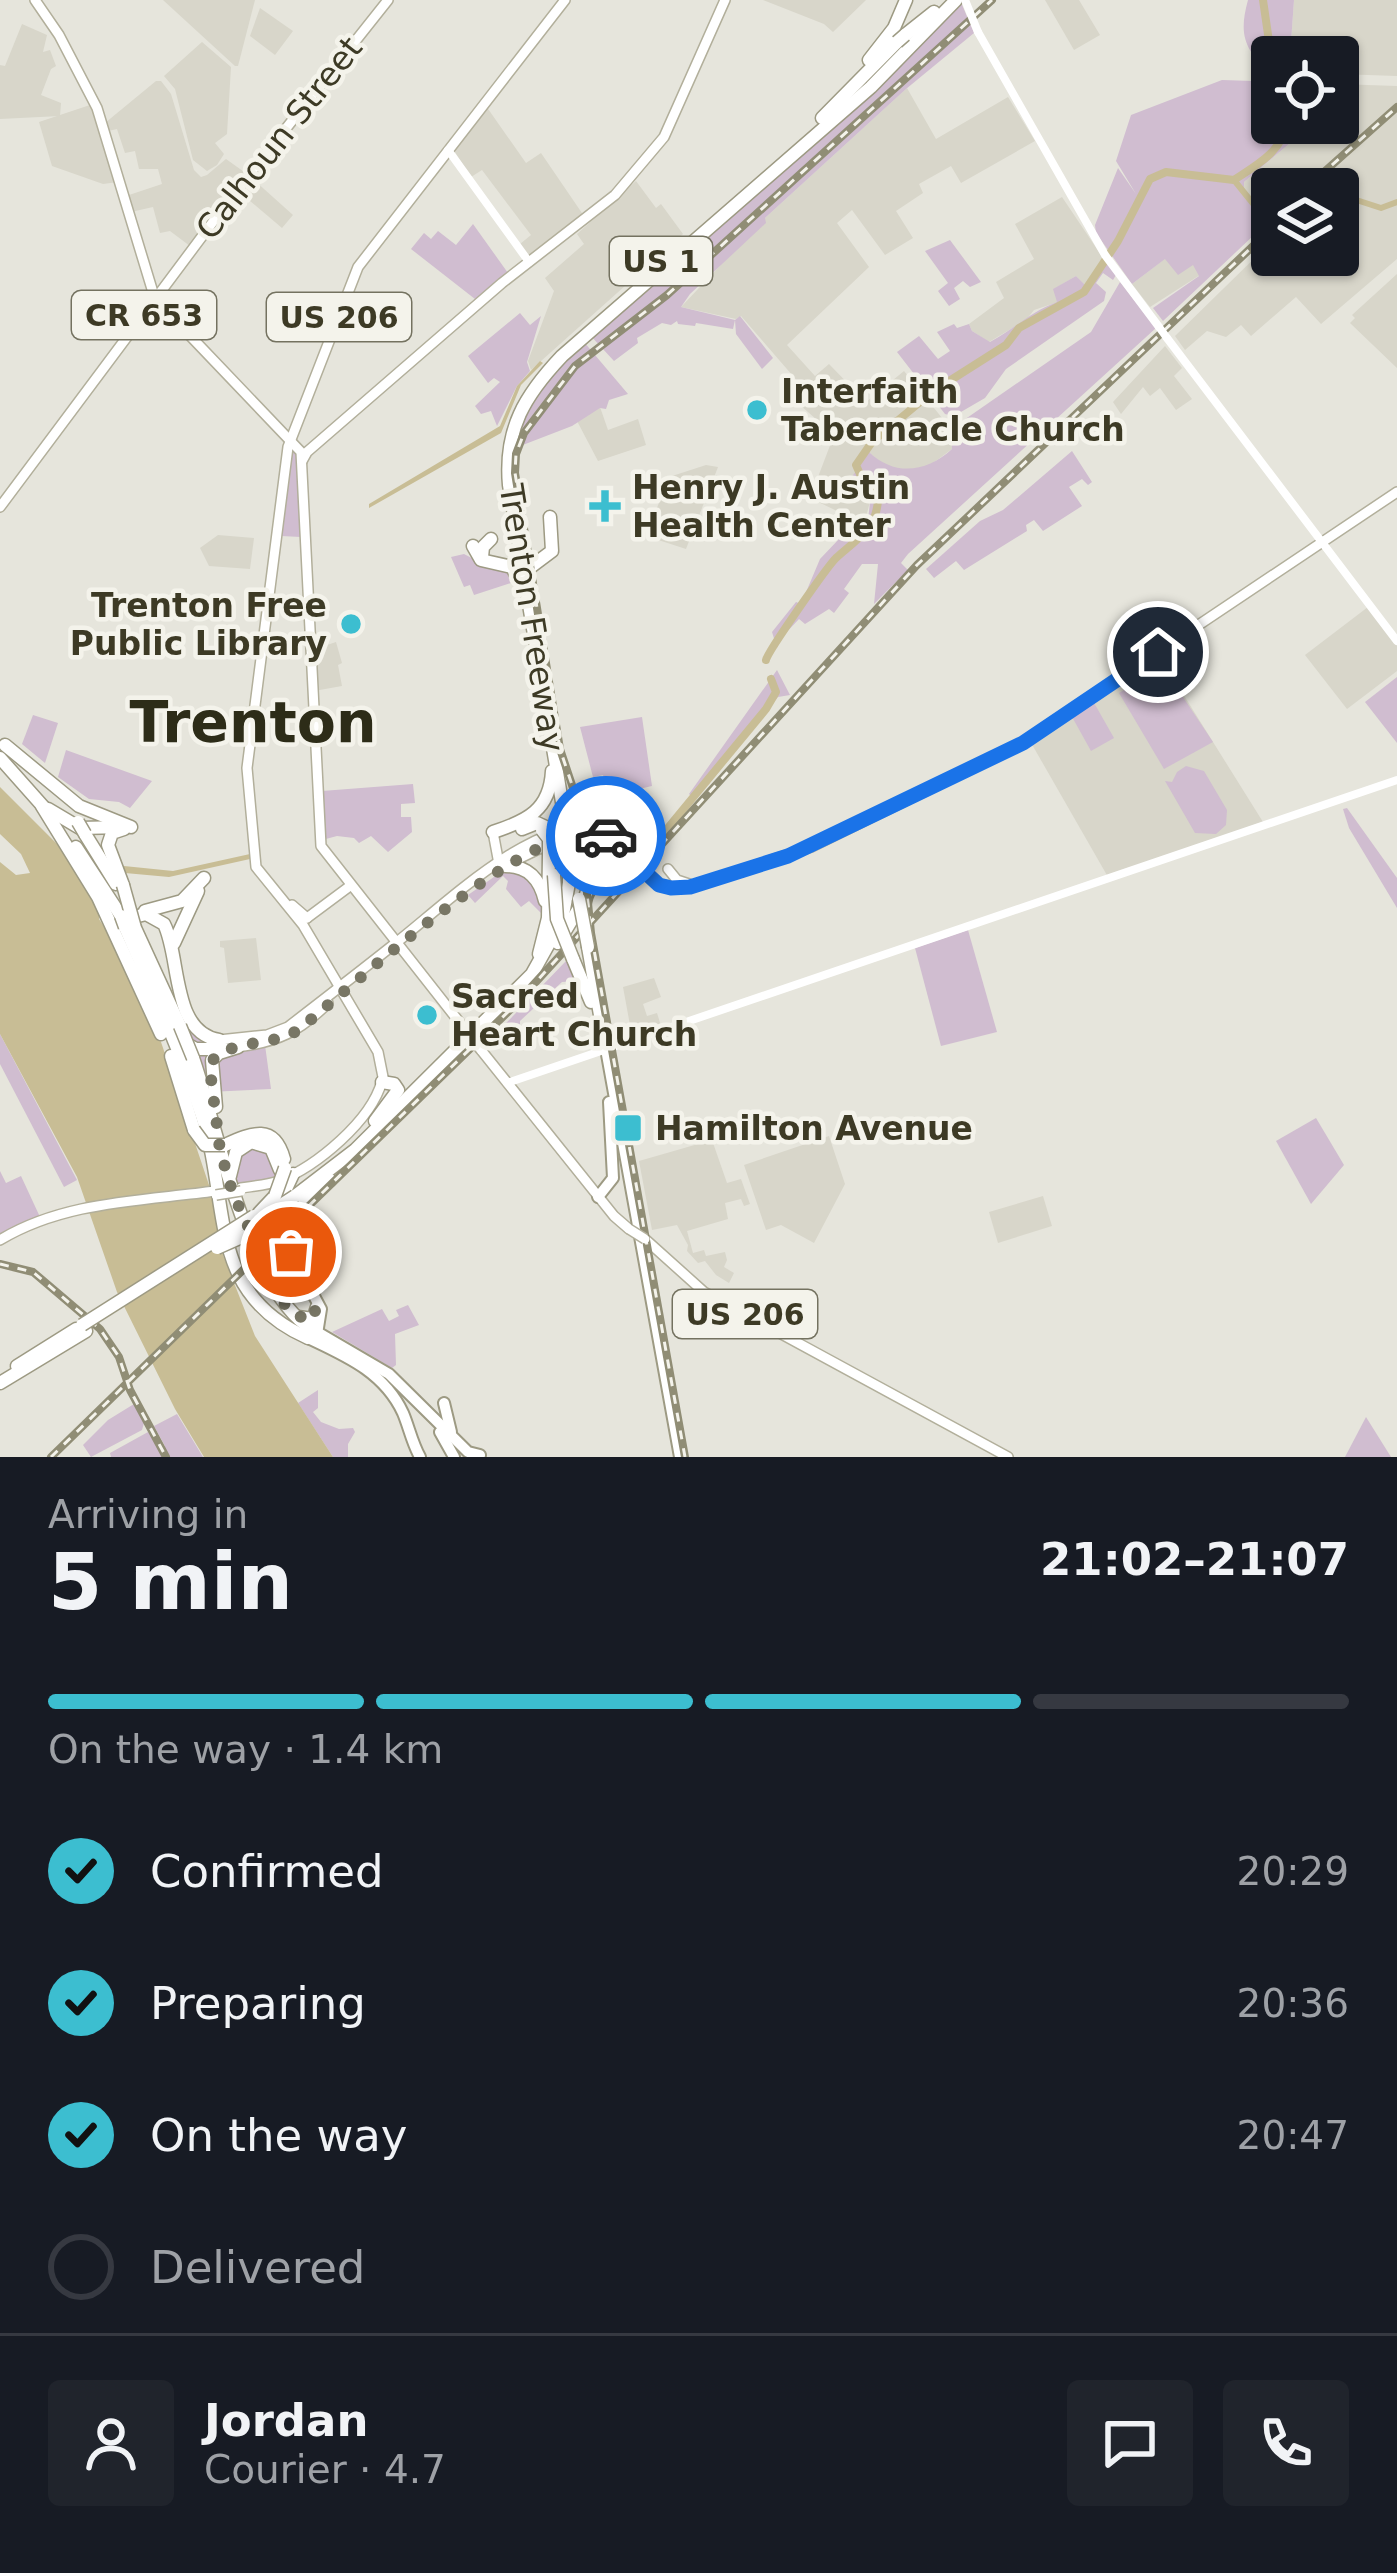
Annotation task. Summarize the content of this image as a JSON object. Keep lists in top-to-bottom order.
{
  "streets": {
    "highway": ["US 1", "Trenton Freeway"],
    "main road": ["Calhoun Street", "CR 653", "US 206"]
  },
  "districts": ["Trenton"],
  "places": {
    "other": ["Interfaith Tabernacle Church", "Trenton Free Public Library", "Sacred Heart Church"],
    "health": ["Henry J. Austin Health Center"],
    "transit": ["Hamilton Avenue"]
  },
  "page": {
    "heading": ["5 min", "Arriving in", "21:02–21:07"],
    "panel": ["Jordan", "Courier · 4.7"],
    "bar": "On the way · 1.4 km",
    "list": [
      ["Confirmed", "20:29"],
      ["Preparing", "20:36"],
      ["On the way", "20:47"],
      "Delivered"
    ]
  }
}
